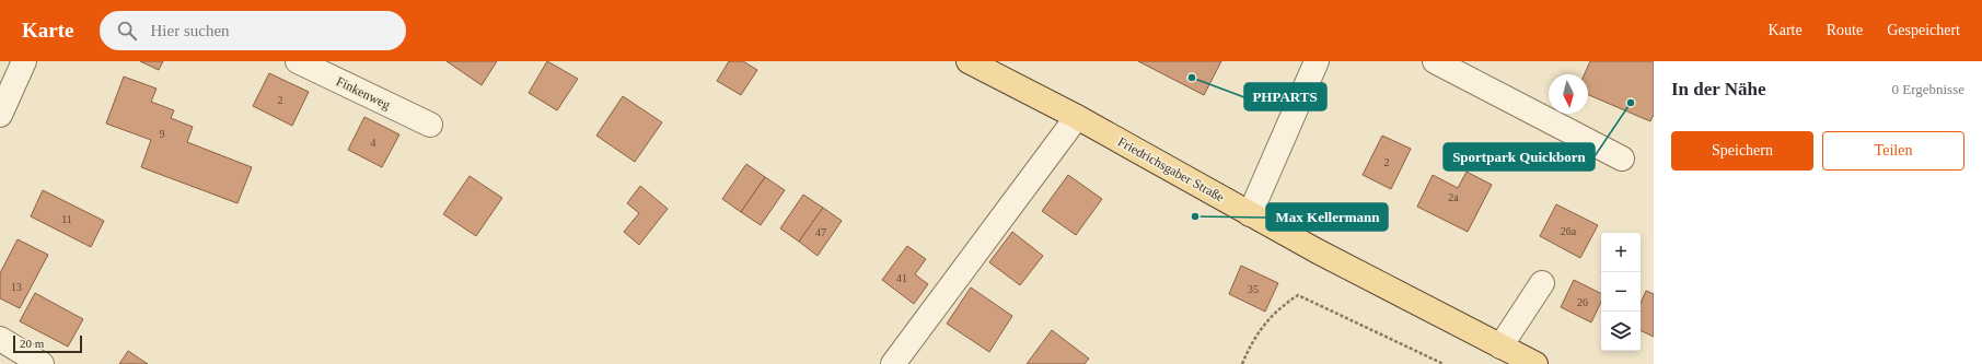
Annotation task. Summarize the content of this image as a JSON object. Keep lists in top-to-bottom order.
{
  "streets": {
    "main road": ["Friedrichsgaber Straße"],
    "street": ["Finkenweg"]
  },
  "places": ["PHPARTS", "Sportpark Quickborn", "Max Kellermann"],
  "house_numbers": [
    "2",
    "9",
    "4",
    "2",
    "2a",
    "11",
    "26a",
    "47",
    "41",
    "13",
    "35",
    "26"
  ],
  "scale_bar": "20 m",
  "north": "bottom",
  "page": {
    "header": "Karte",
    "search": "Hier suchen",
    "nav": ["Karte", "Route", "Gespeichert"],
    "heading": ["In der Nähe", "0 Ergebnisse"],
    "buttons": ["Speichern", "Teilen"],
    "map_buttons": ["+", "−"],
    "scale": "20 m"
  }
}
